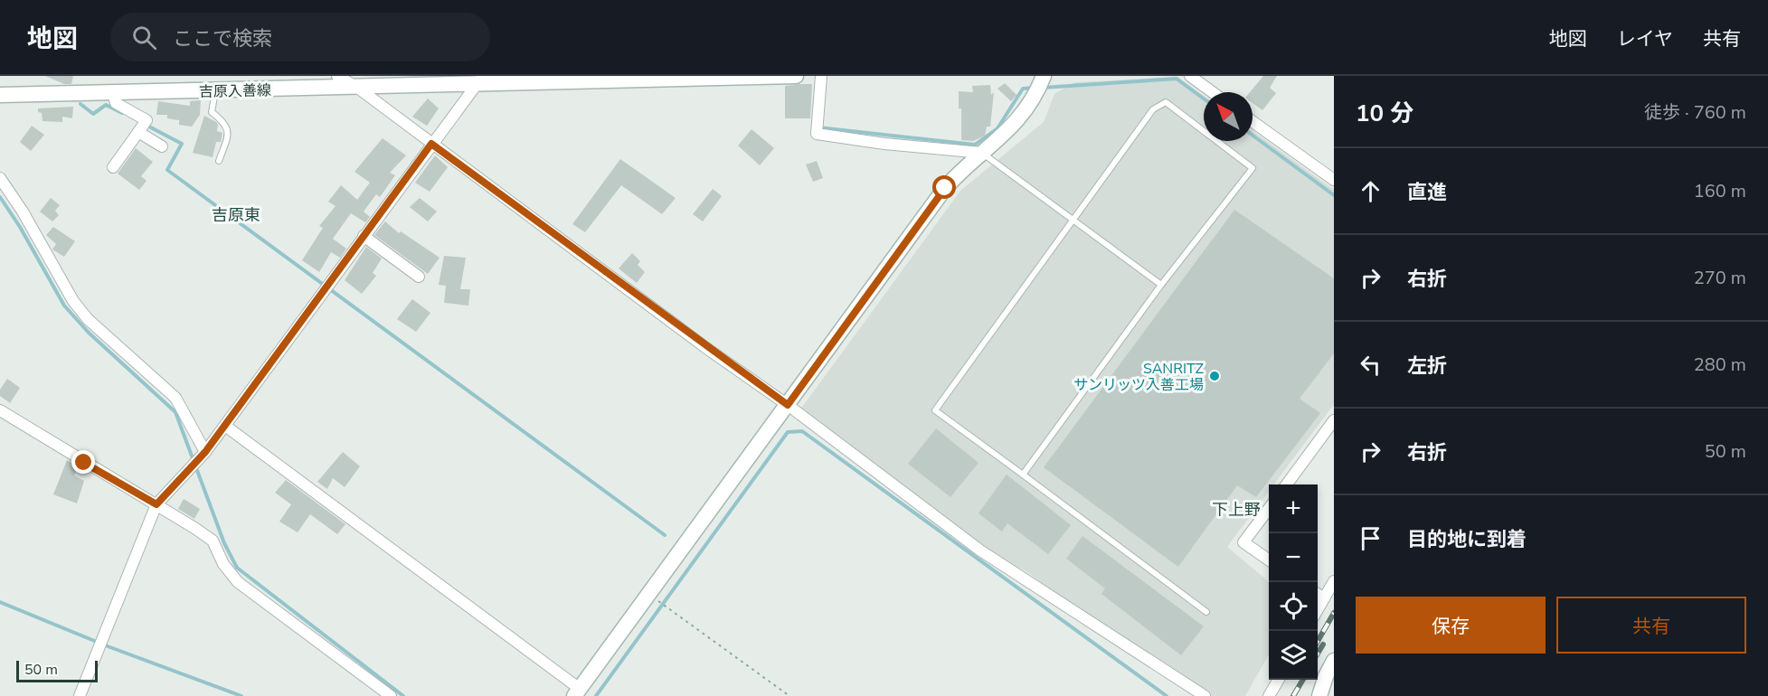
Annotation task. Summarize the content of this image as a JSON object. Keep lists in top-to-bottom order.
{
  "streets": {
    "street": ["吉原入善線"]
  },
  "districts": ["吉原東", "下上野"],
  "places": ["SANRITZ サンリッツ入善工場"],
  "scale_bar": "50 m",
  "north": "top left",
  "page": {
    "header": "地図",
    "search": "ここで検索",
    "nav": ["地図", "レイヤ", "共有"],
    "heading": ["10 分", "徒歩 · 760 m"],
    "list": [
      ["直進", "160 m"],
      ["右折", "270 m"],
      ["左折", "280 m"],
      ["右折", "50 m"],
      "目的地に到着"
    ],
    "map_buttons": ["+", "−"],
    "buttons": ["保存", "共有"],
    "scale": "50 m"
  }
}
